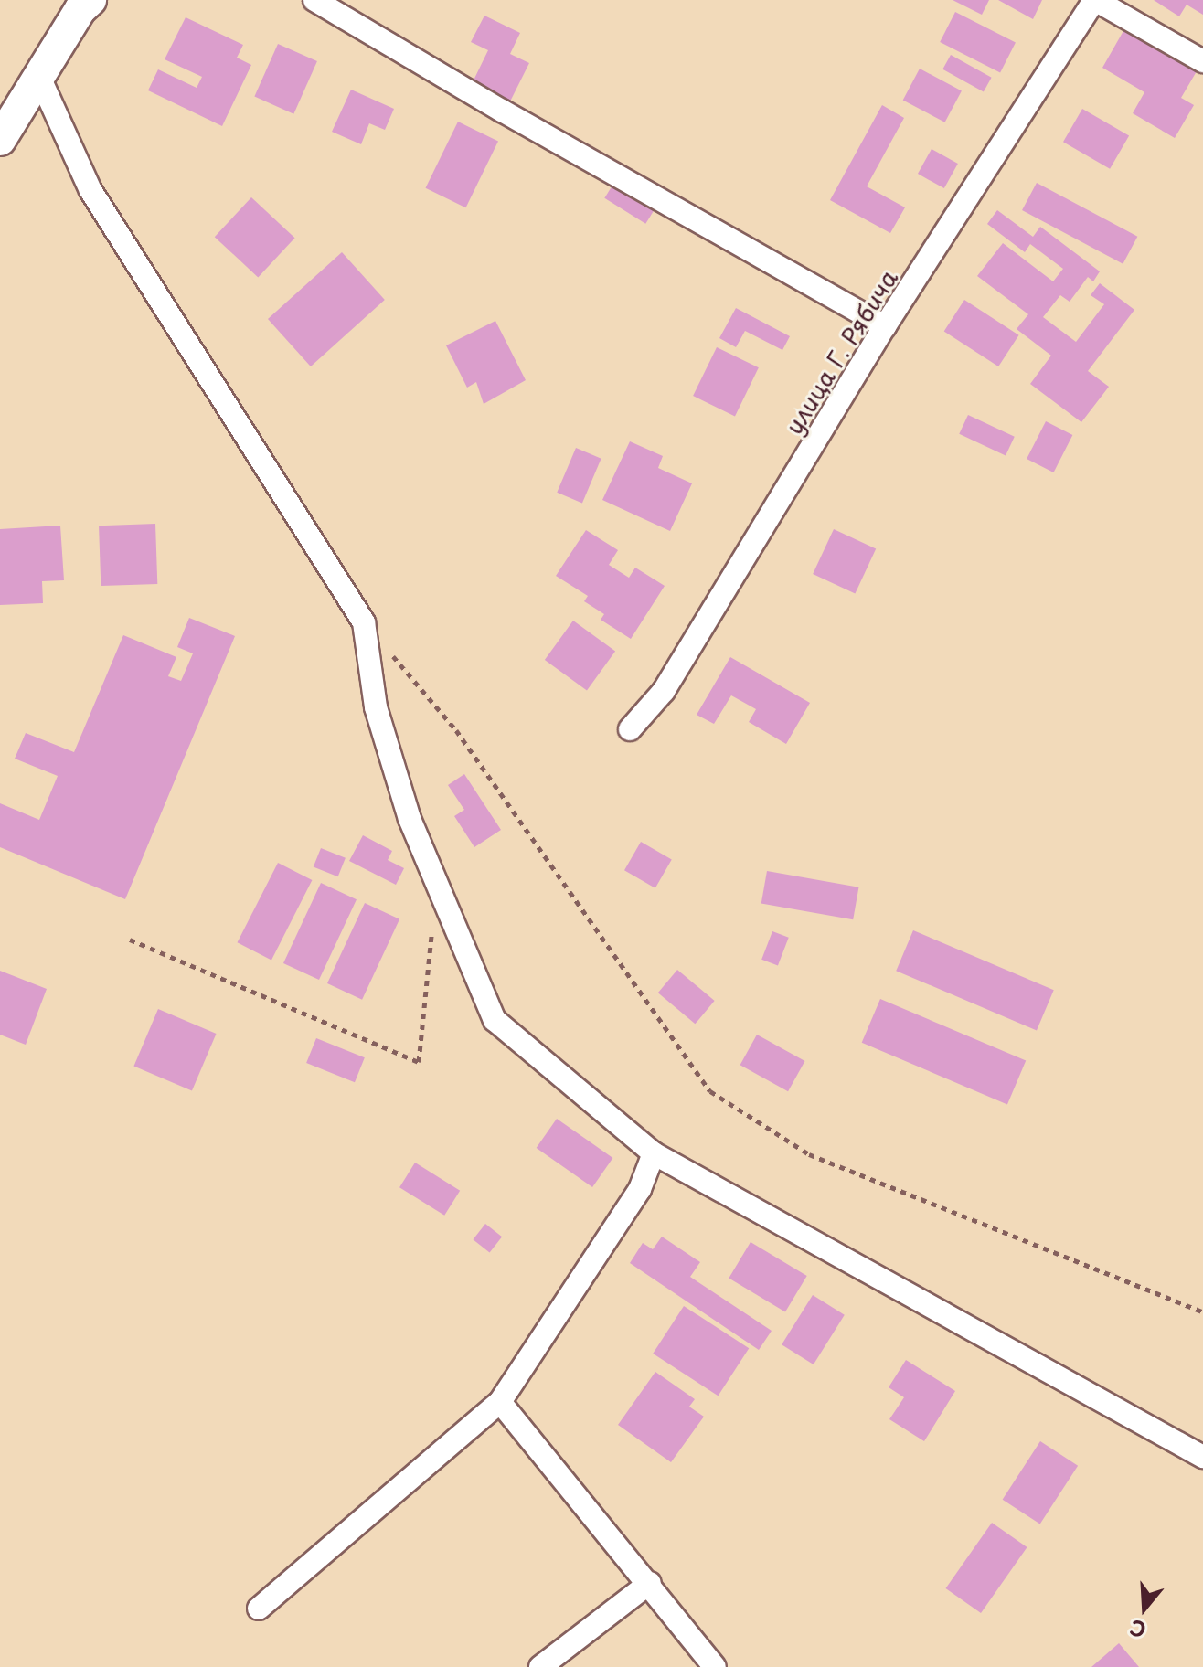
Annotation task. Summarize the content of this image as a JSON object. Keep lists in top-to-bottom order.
{
  "streets": {
    "street": ["улица Г. Рябича"]
  },
  "north": "bottom"
}
